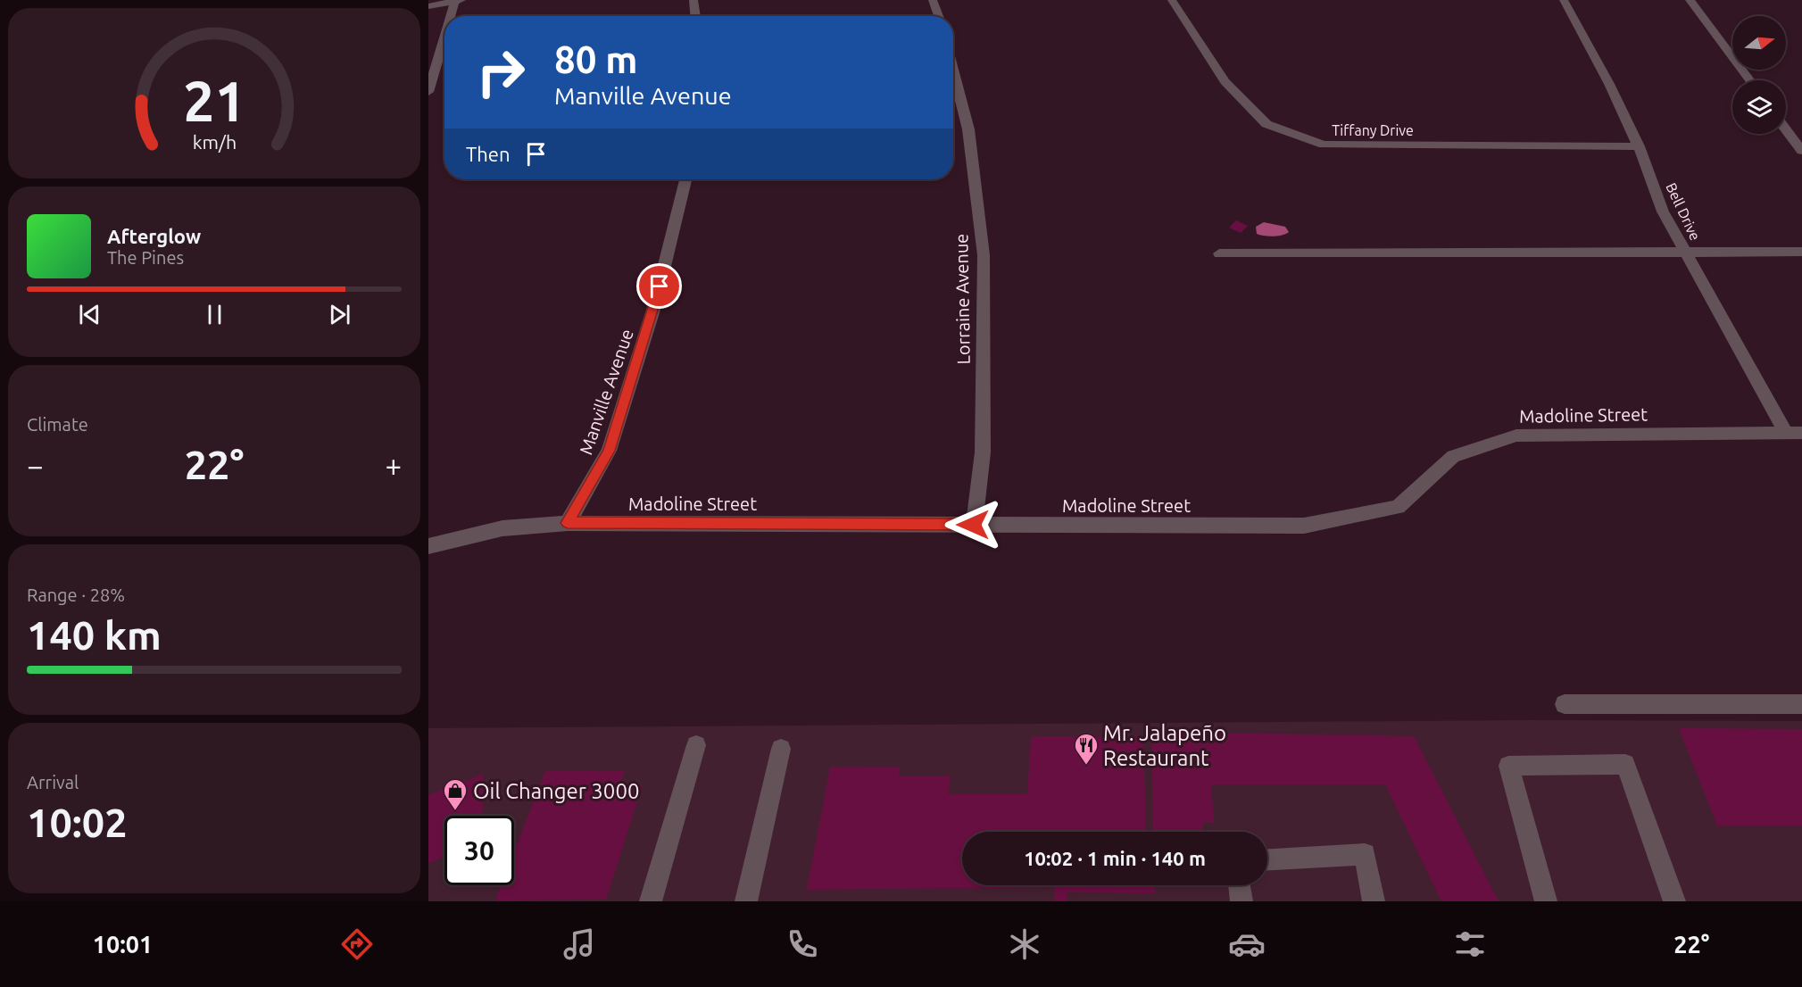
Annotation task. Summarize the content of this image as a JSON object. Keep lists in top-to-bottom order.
{
  "streets": {
    "street": [
      "Tiffany Drive",
      "Bell Drive",
      "Lorraine Avenue",
      "Manville Avenue",
      "Madoline Street"
    ]
  },
  "crossings": [
    ["Tiffany Drive", "Bell Drive"],
    ["Bell Drive", "Madoline Street"],
    ["Lorraine Avenue", "Madoline Street"],
    ["Manville Avenue", "Madoline Street"]
  ],
  "places": {
    "restaurant": ["Mr. Jalapeño Restaurant"],
    "shop": ["Oil Changer 3000"]
  },
  "north": "right",
  "page": {
    "turn": ["80 m", "Manville Avenue"],
    "then": "Then",
    "song": ["Afterglow", "The Pines"],
    "tile": [
      "Climate",
      ["Range · 28%", "140 km"],
      ["Arrival", "10:02"]
    ],
    "heat": ["−", "22°", "+"],
    "limit": "30",
    "trip": "10:02 · 1 min · 140 m",
    "tabs": ["10:01", "22°"],
    "gauge": ["21", "km/h"]
  }
}
